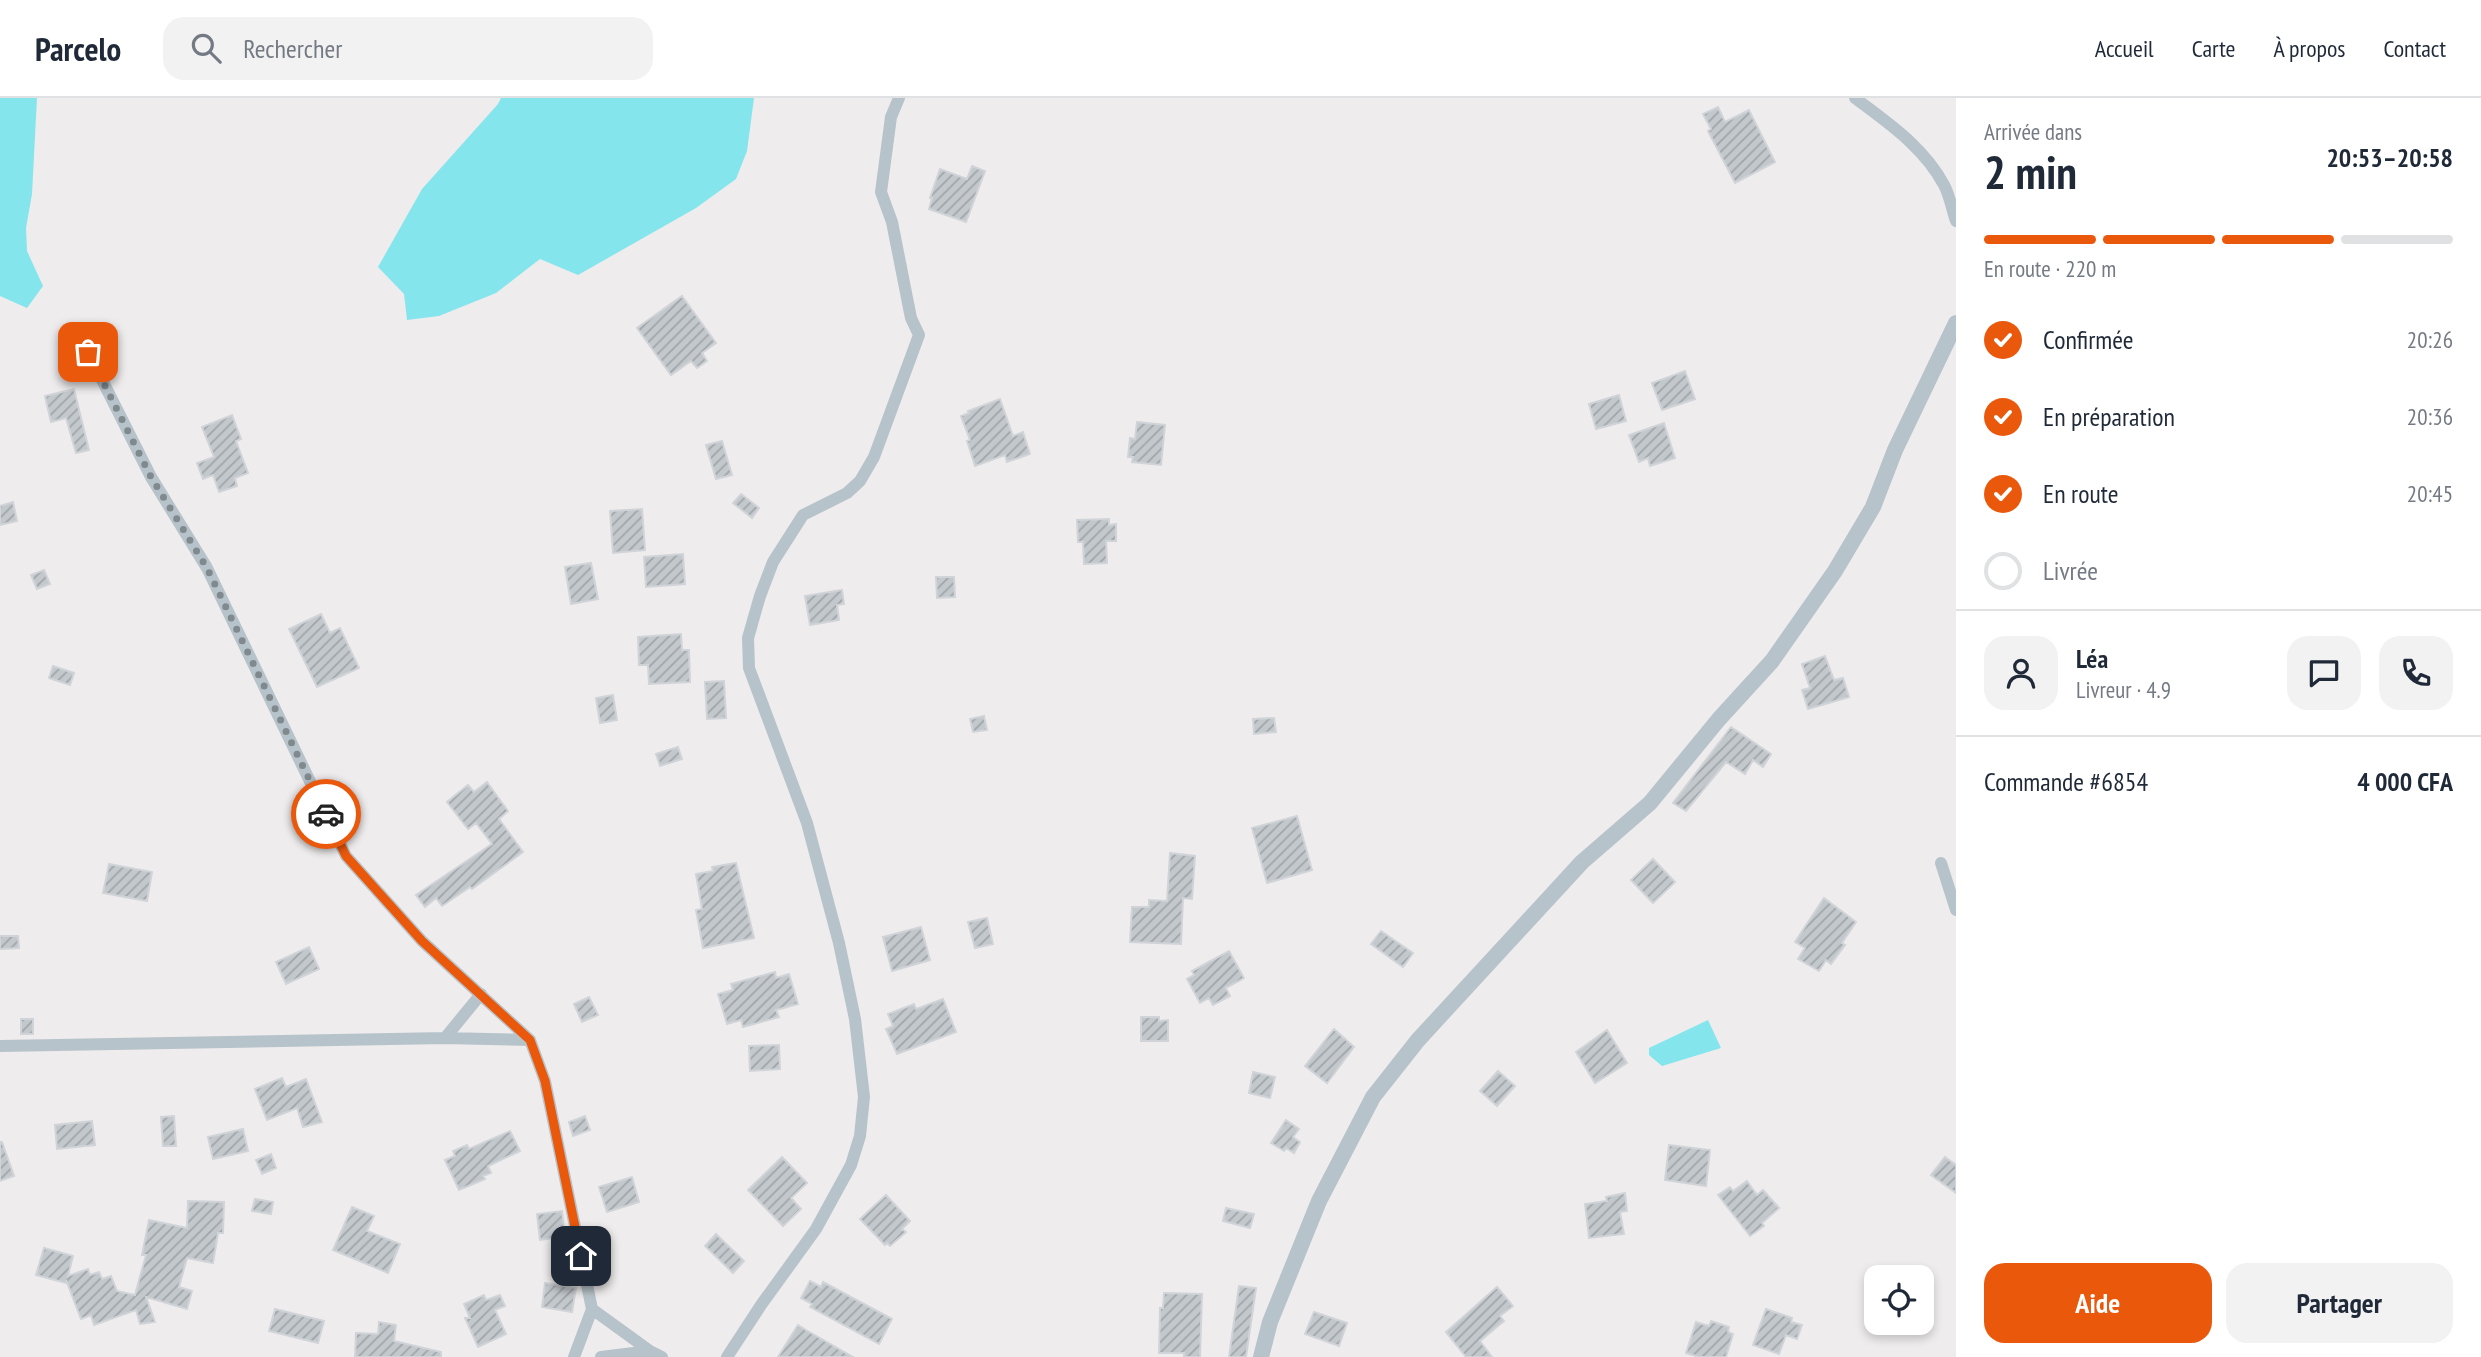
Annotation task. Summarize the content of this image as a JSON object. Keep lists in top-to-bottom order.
{
  "page": {
    "header": "Parcelo",
    "search": "Rechercher",
    "nav": [
      "Accueil",
      "Carte",
      "À propos",
      "Contact"
    ],
    "heading": ["2 min", "Arrivée dans", "20:53–20:58"],
    "panel": [
      "Léa",
      "Livreur · 4.9",
      "Commande #6854",
      "4 000 CFA"
    ],
    "bar": "En route · 220 m",
    "list": [
      ["Confirmée", "20:26"],
      ["En préparation", "20:36"],
      ["En route", "20:45"],
      "Livrée"
    ],
    "buttons": ["Aide", "Partager"]
  }
}
